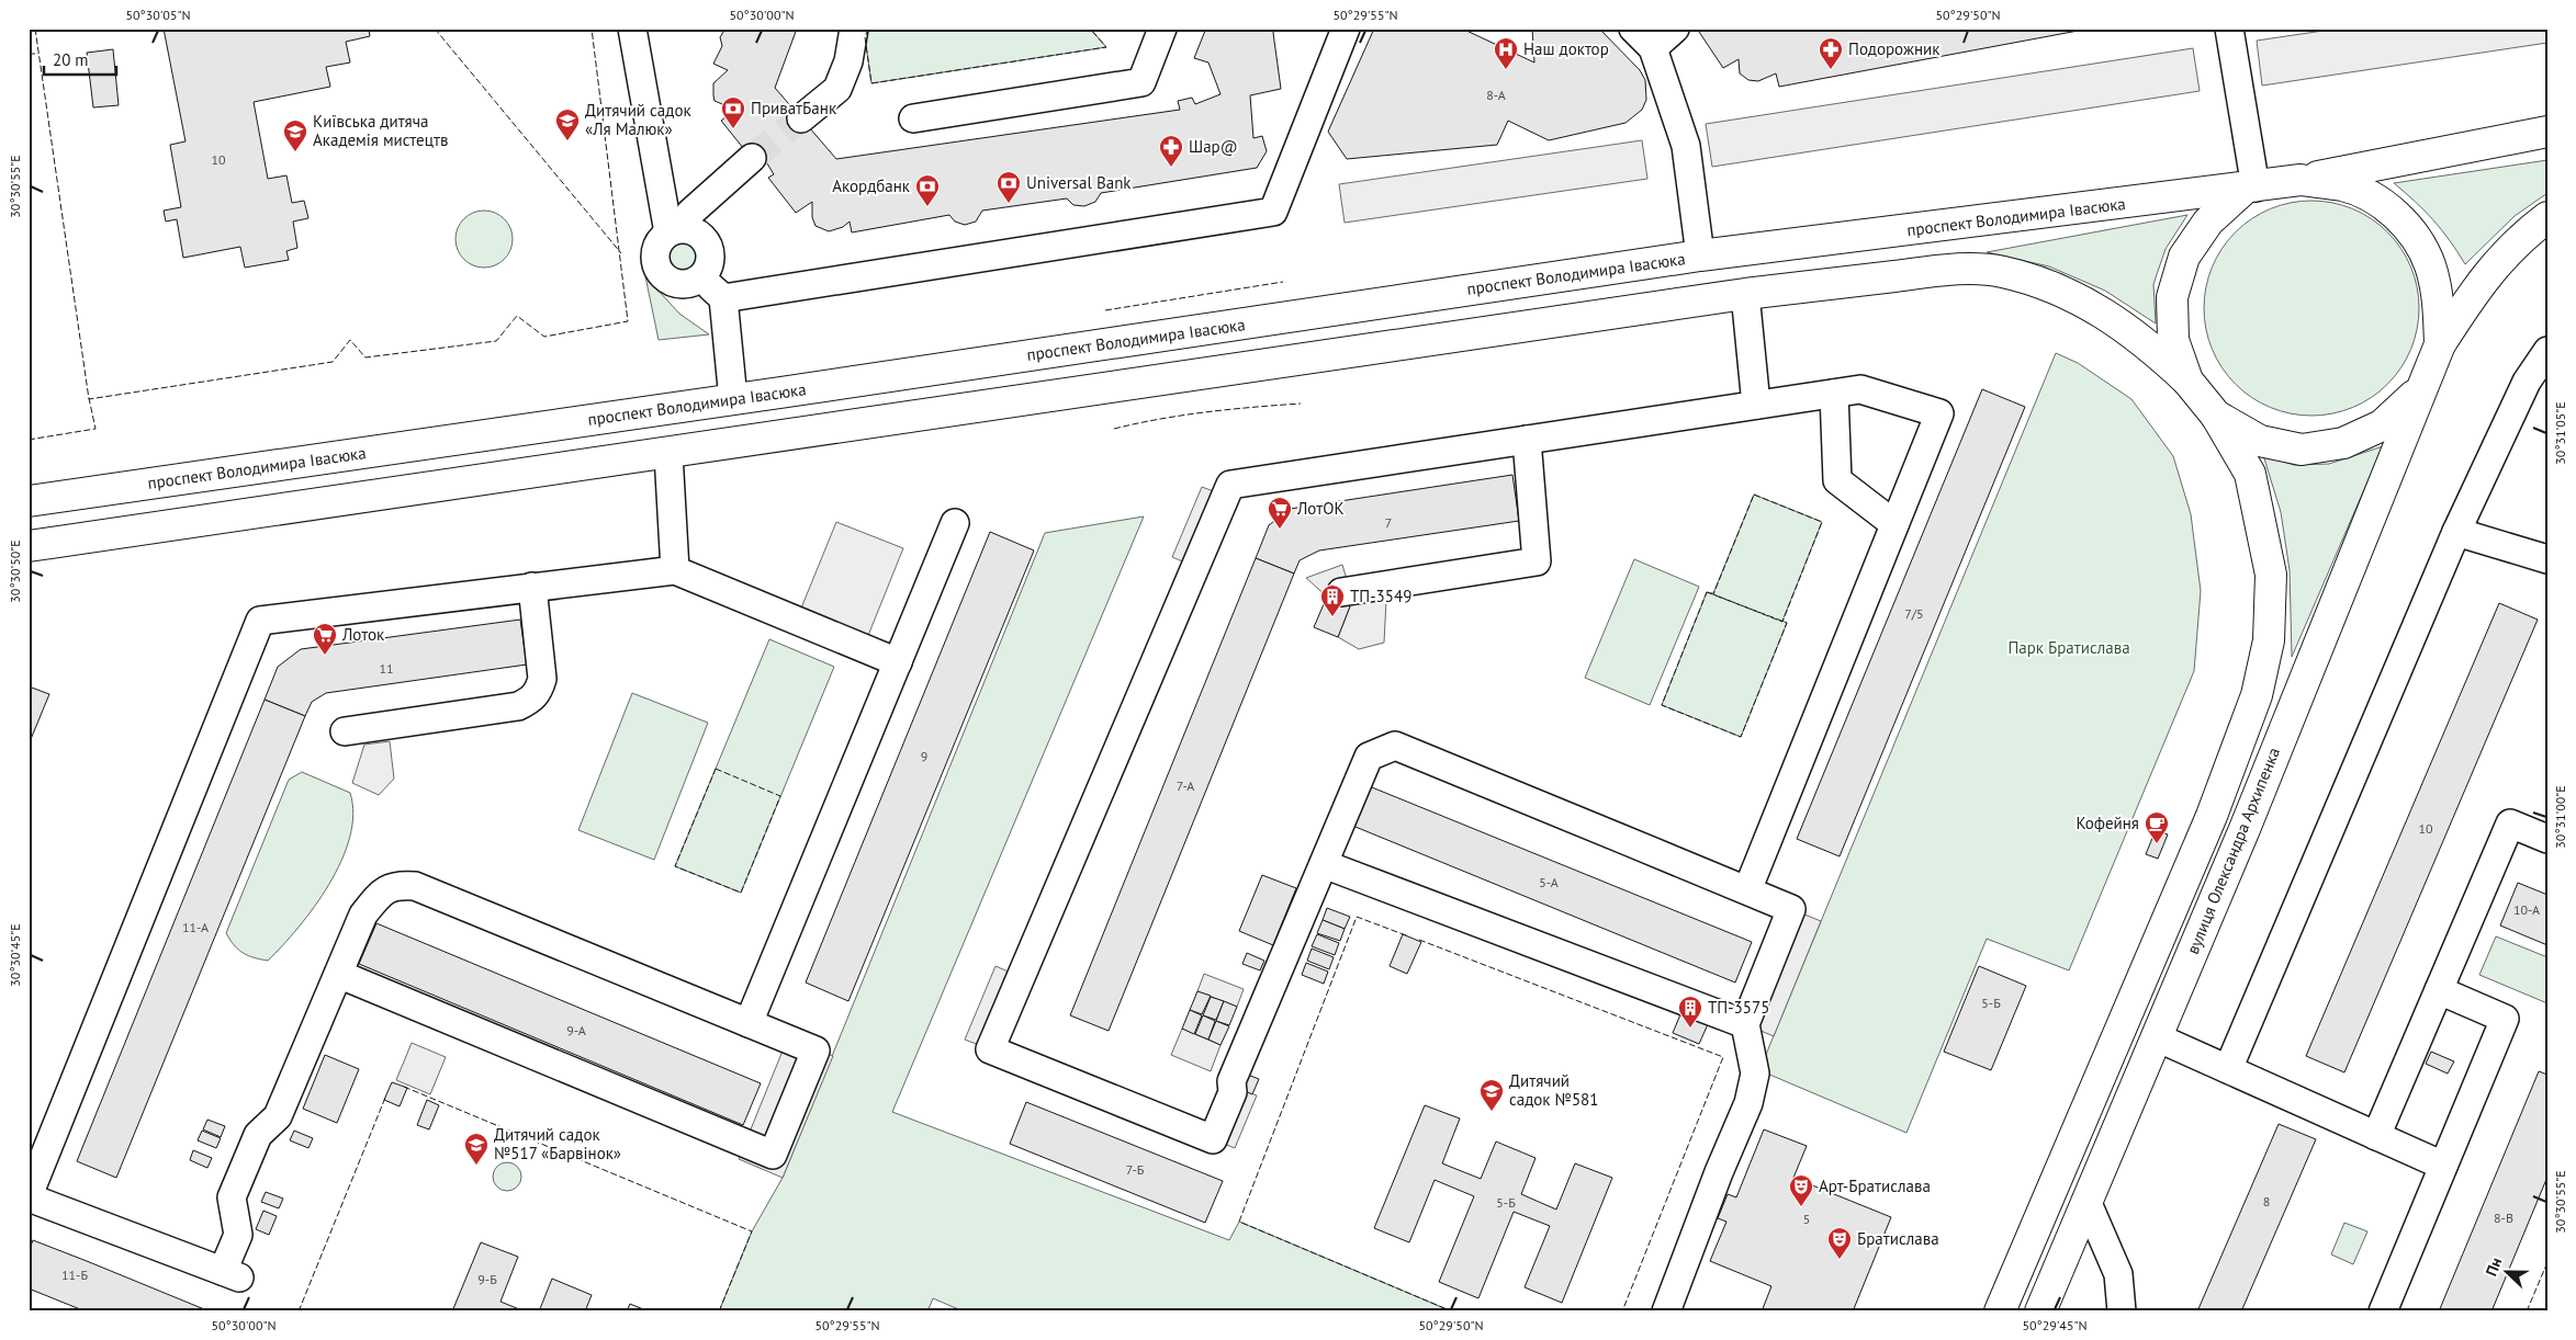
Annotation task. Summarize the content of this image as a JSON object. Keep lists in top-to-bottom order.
{
  "streets": {
    "main road": ["проспект Володимира Івасюка", "вулиця Олександра Архипенка"]
  },
  "parks": ["Парк Братислава"],
  "places": {
    "hospital": ["Наш доктор"],
    "pharmacy": ["Подорожник", "Шар@"],
    "bank": ["ПриватБанк", "Universal Bank", "Акордбанк"],
    "school or university": [
      "Дитячий садок «Ля Малюк»",
      "Київська дитяча Академія мистецтв",
      "Дитячий садок №581",
      "Дитячий садок №517 «Барвінок»"
    ],
    "supermarket": ["ЛотОК", "Лоток"],
    "building": ["ТП-3549", "ТП-3575"],
    "cafe": ["Кофейня"],
    "theatre": ["Арт-Братислава", "Братислава"]
  },
  "house_numbers": [
    "8-А",
    "10",
    "7",
    "7/5",
    "11",
    "9",
    "7-А",
    "10",
    "5-А",
    "10-А",
    "11-А",
    "5-Б",
    "9-А",
    "7-Б",
    "8",
    "5-Б",
    "8-В",
    "5",
    "11-Б",
    "9-Б"
  ],
  "scale_bar": "20 m",
  "north": "left",
  "coordinates": [
    "50°30'05\"N",
    "50°30'00\"N",
    "50°29'55\"N",
    "50°29'50\"N",
    "30°30'55\"E",
    "30°31'05\"E",
    "30°30'50\"E",
    "30°31'00\"E",
    "30°30'45\"E",
    "50°29'45\"N"
  ]
}
